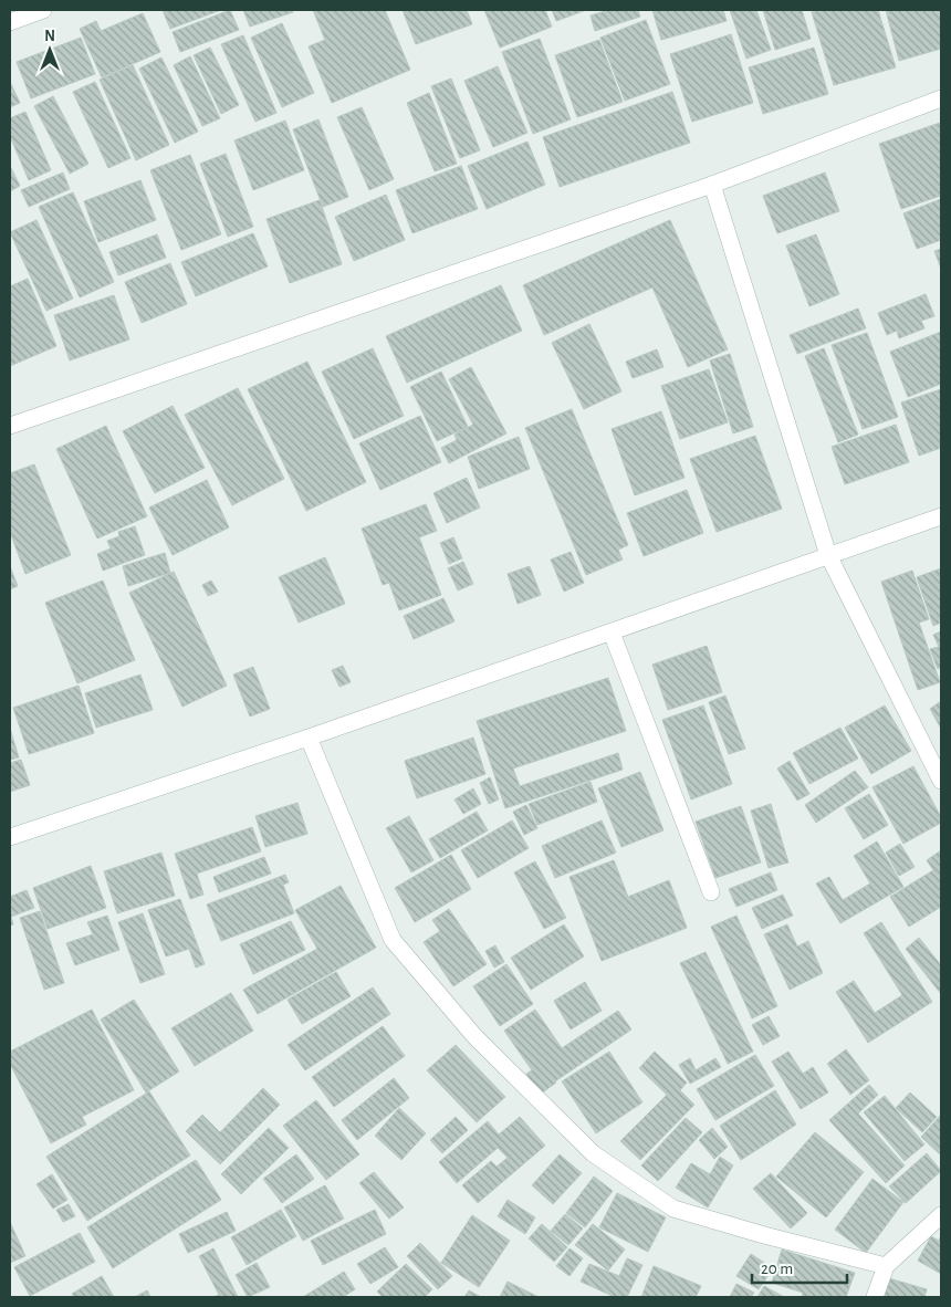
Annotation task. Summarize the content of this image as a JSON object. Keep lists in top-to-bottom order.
{
  "scale_bar": "20 m",
  "north": "top"
}
